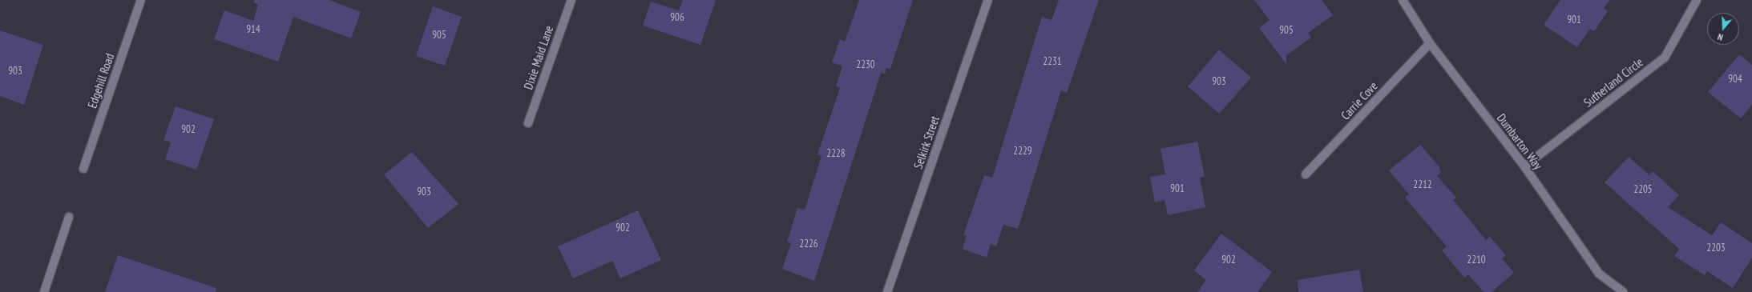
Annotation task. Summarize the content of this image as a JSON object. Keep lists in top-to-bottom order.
{
  "streets": {
    "street": [
      "Dixie Maid Lane",
      "Edgehill Road",
      "Sutherland Circle",
      "Carrie Cove",
      "Dumbarton Way",
      "Selkirk Street"
    ]
  },
  "crossings": [
    ["Sutherland Circle", "Dumbarton Way"],
    ["Carrie Cove", "Dumbarton Way"]
  ],
  "house_numbers": [
    "906",
    "901",
    "914",
    "905",
    "905",
    "2231",
    "2230",
    "903",
    "904",
    "903",
    "902",
    "2229",
    "2228",
    "2212",
    "901",
    "2205",
    "903",
    "902",
    "2226",
    "2203",
    "902",
    "2210"
  ],
  "north": "bottom"
}
